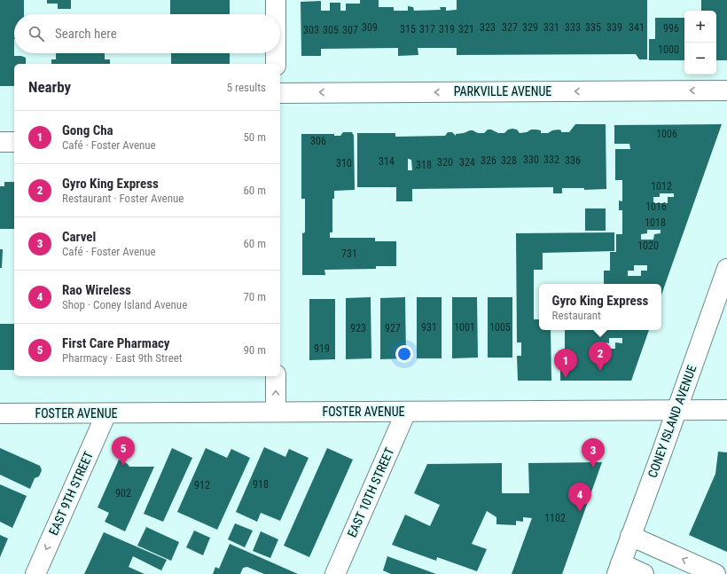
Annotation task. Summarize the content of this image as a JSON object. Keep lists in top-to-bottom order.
{
  "streets": {
    "street": [
      "PARKVILLE AVENUE",
      "FOSTER AVENUE",
      "CONEY ISLAND AVENUE",
      "EAST 10TH STREET",
      "EAST 9TH STREET"
    ]
  },
  "crossings": [
    ["FOSTER AVENUE", "CONEY ISLAND AVENUE"],
    ["FOSTER AVENUE", "EAST 10TH STREET"],
    ["FOSTER AVENUE", "EAST 9TH STREET"]
  ],
  "one_way": ["PARKVILLE AVENUE", "EAST 9TH STREET"],
  "house_numbers": [
    "309",
    "323",
    "327",
    "329",
    "331",
    "333",
    "335",
    "339",
    "341",
    "996",
    "315",
    "317",
    "319",
    "321",
    "303",
    "305",
    "307",
    "1000",
    "1006",
    "306",
    "330",
    "332",
    "326",
    "328",
    "336",
    "314",
    "320",
    "324",
    "310",
    "318",
    "1012",
    "1016",
    "1018",
    "1020",
    "731",
    "931",
    "1001",
    "1005",
    "923",
    "927",
    "919",
    "918",
    "912",
    "902",
    "1102"
  ],
  "page": {
    "map_buttons": ["+", "−"],
    "search": "Search here",
    "heading": ["Nearby", "5 results"],
    "list": [
      {
        "mark": "1",
        "name": "Gong Cha",
        "note": "Café · Foster Avenue",
        "value": "50 m"
      },
      {
        "mark": "2",
        "name": "Gyro King Express",
        "note": "Restaurant · Foster Avenue",
        "value": "60 m"
      },
      {
        "mark": "3",
        "name": "Carvel",
        "note": "Café · Foster Avenue",
        "value": "60 m"
      },
      {
        "mark": "4",
        "name": "Rao Wireless",
        "note": "Shop · Coney Island Avenue",
        "value": "70 m"
      },
      {
        "mark": "5",
        "name": "First Care Pharmacy",
        "note": "Pharmacy · East 9th Street",
        "value": "90 m"
      }
    ],
    "popup": ["Gyro King Express", "Restaurant"],
    "pins": [
      "2",
      "1",
      "5",
      "3",
      "4"
    ]
  }
}
